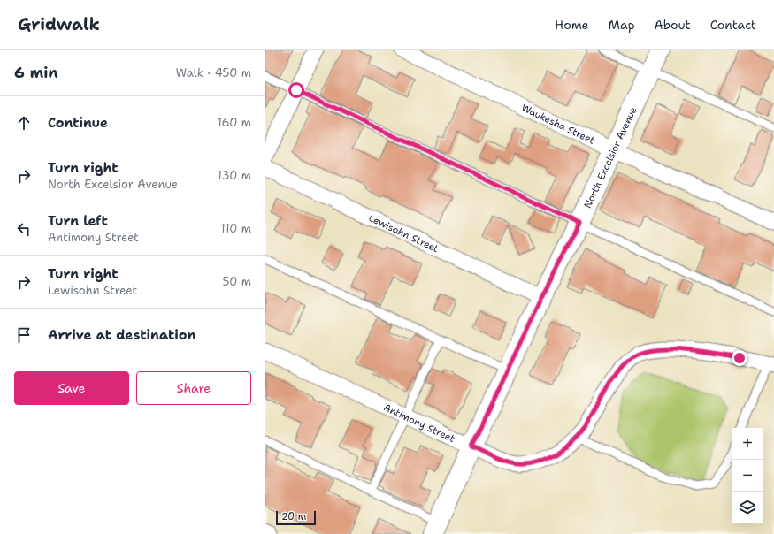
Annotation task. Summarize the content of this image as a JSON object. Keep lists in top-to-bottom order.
{
  "streets": {
    "street": [
      "Waukesha Street",
      "North Excelsior Avenue",
      "Lewisohn Street",
      "Antimony Street"
    ]
  },
  "crossings": [
    ["Waukesha Street", "North Excelsior Avenue"],
    ["North Excelsior Avenue", "Lewisohn Street"],
    ["North Excelsior Avenue", "Antimony Street"]
  ],
  "scale_bar": "20 m",
  "page": {
    "header": "Gridwalk",
    "nav": [
      "Home",
      "Map",
      "About",
      "Contact"
    ],
    "heading": ["6 min", "Walk · 450 m"],
    "list": [
      ["Continue", "160 m"],
      ["Turn right", "North Excelsior Avenue", "130 m"],
      ["Turn left", "Antimony Street", "110 m"],
      ["Turn right", "Lewisohn Street", "50 m"],
      "Arrive at destination"
    ],
    "buttons": ["Save", "Share"],
    "map_buttons": ["+", "−"],
    "scale": "20 m"
  }
}
